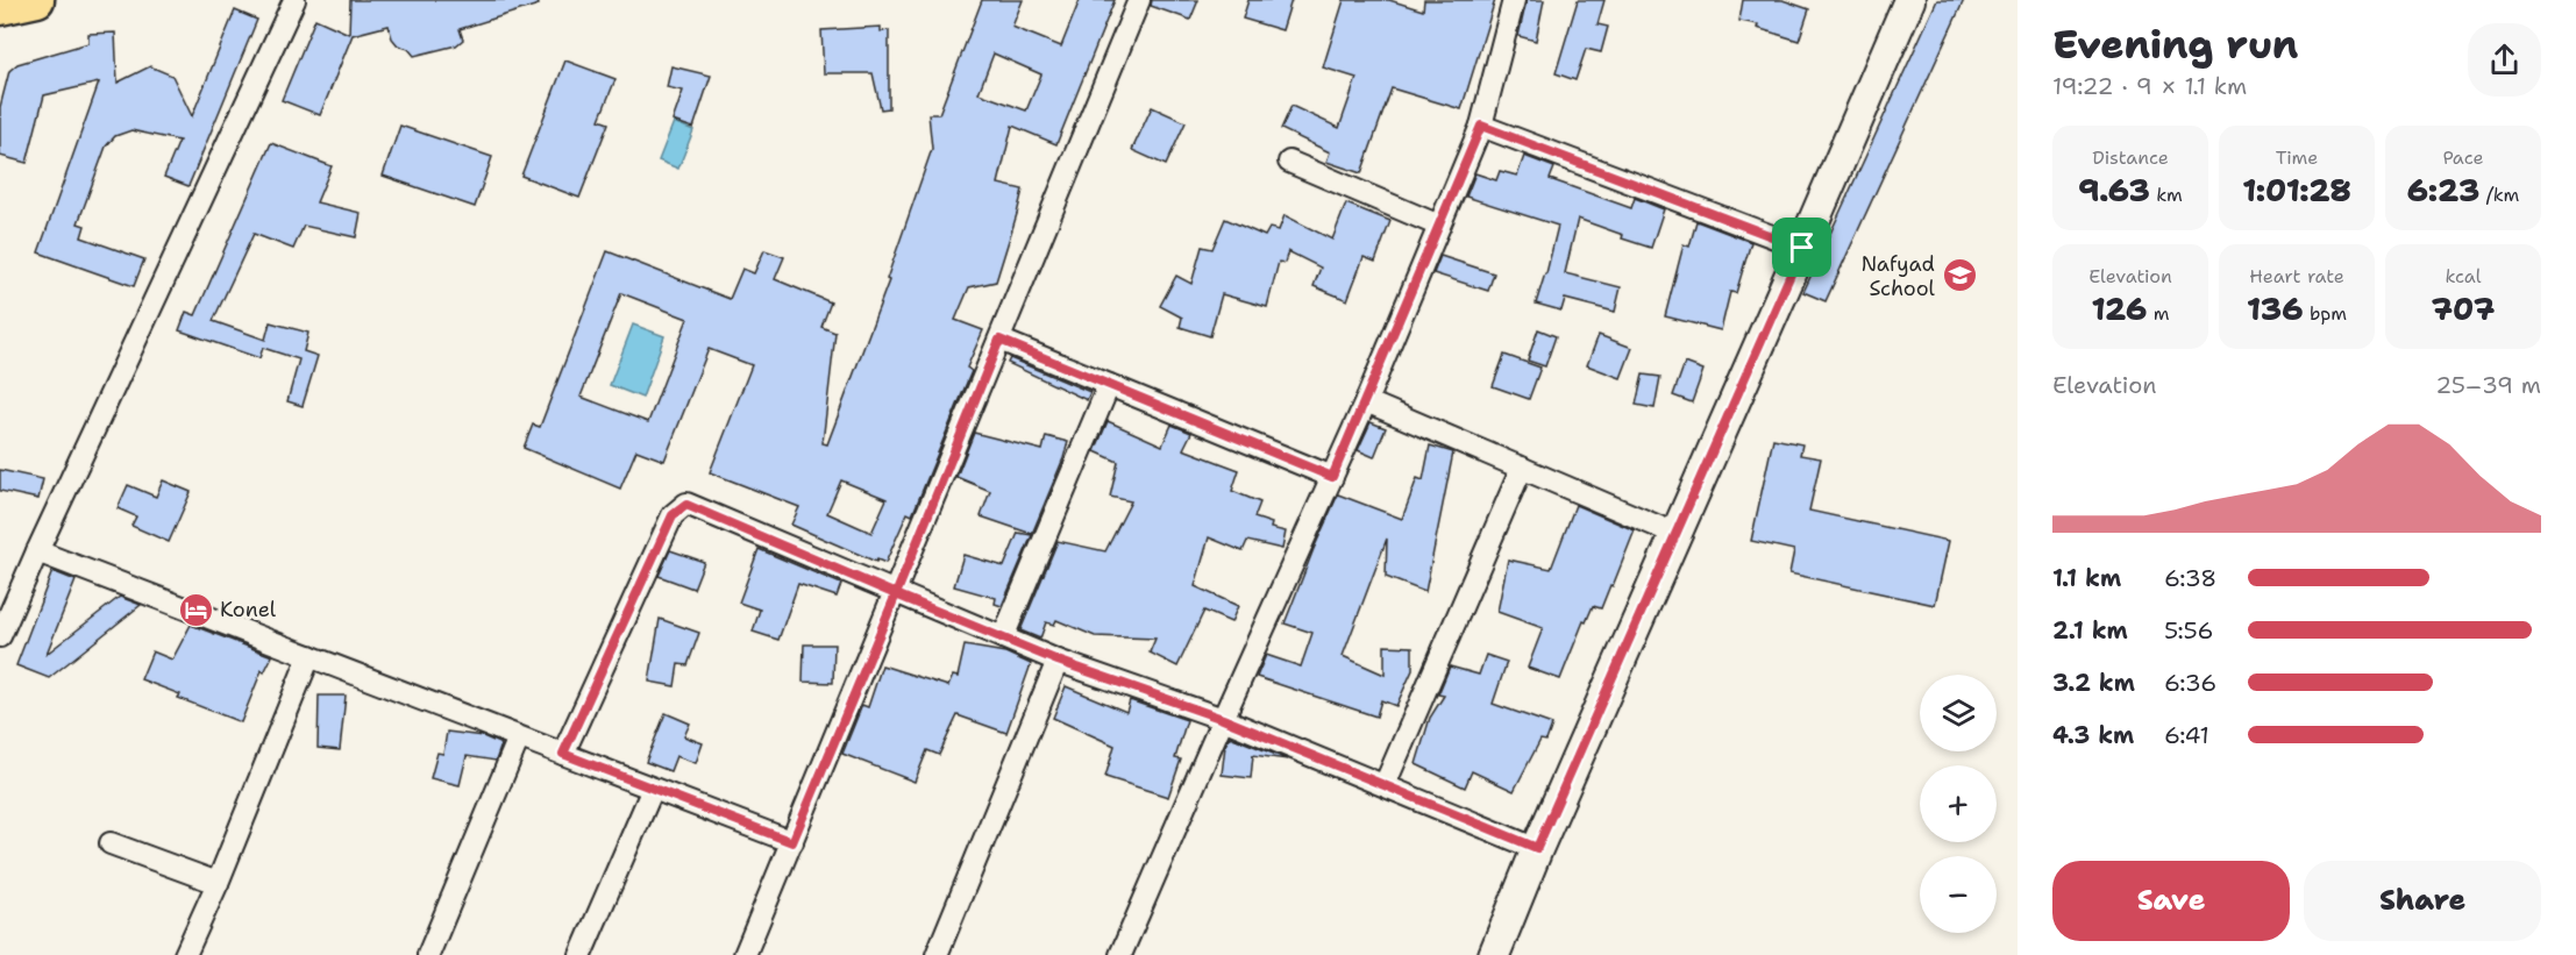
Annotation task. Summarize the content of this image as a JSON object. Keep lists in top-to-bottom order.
{
  "places": {
    "school or university": ["Nafyad School"],
    "hotel": ["Konel"]
  },
  "page": {
    "heading": ["Evening run", "19:22 · 9 × 1.1 km"],
    "stats": [
      ["Distance", "9.63 km"],
      ["Time", "1:01:28"],
      ["Pace", "6:23 /km"],
      ["Elevation", "126 m"],
      ["Heart rate", "136 bpm"],
      ["kcal", "707"]
    ],
    "chart": ["Elevation", "25–39 m"],
    "list": [
      {
        "name": "1.1 km",
        "note": "6:38"
      },
      {
        "name": "2.1 km",
        "note": "5:56"
      },
      {
        "name": "3.2 km",
        "note": "6:36"
      },
      {
        "name": "4.3 km",
        "note": "6:41"
      }
    ],
    "map_buttons": ["+", "−"],
    "buttons": ["Save", "Share"]
  }
}
